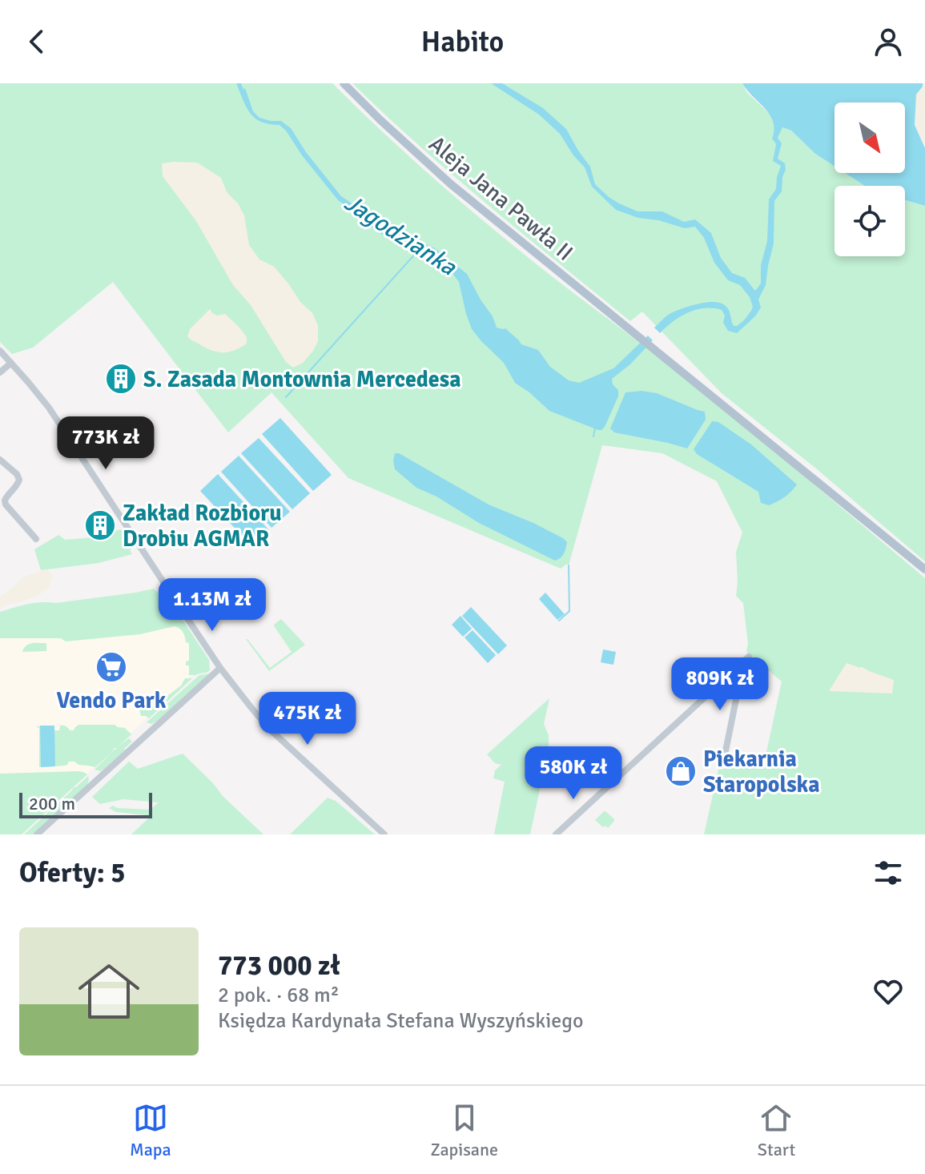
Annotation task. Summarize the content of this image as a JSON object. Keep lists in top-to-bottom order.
{
  "streets": {
    "main road": ["Aleja Jana Pawła II"]
  },
  "water": ["Jagodzianka"],
  "places": {
    "building": ["S. Zasada Montownia Mercedesa", "Zakład Rozbioru Drobiu AGMAR"],
    "supermarket": ["Vendo Park"],
    "shop": ["Piekarnia Staropolska"]
  },
  "scale_bar": "200 m",
  "north": "bottom right",
  "page": {
    "header": "Habito",
    "price": [
      "773K zł",
      "1.13M zł",
      "809K zł",
      "475K zł",
      "580K zł"
    ],
    "scale": "200 m",
    "heading": "Oferty: 5",
    "list": [
      {
        "name": "773 000 zł",
        "note": "2 pok. · 68 m² · Księdza Kardynała Stefana Wyszyńskiego"
      }
    ],
    "tabs": ["Mapa", "Zapisane", "Start"]
  }
}
